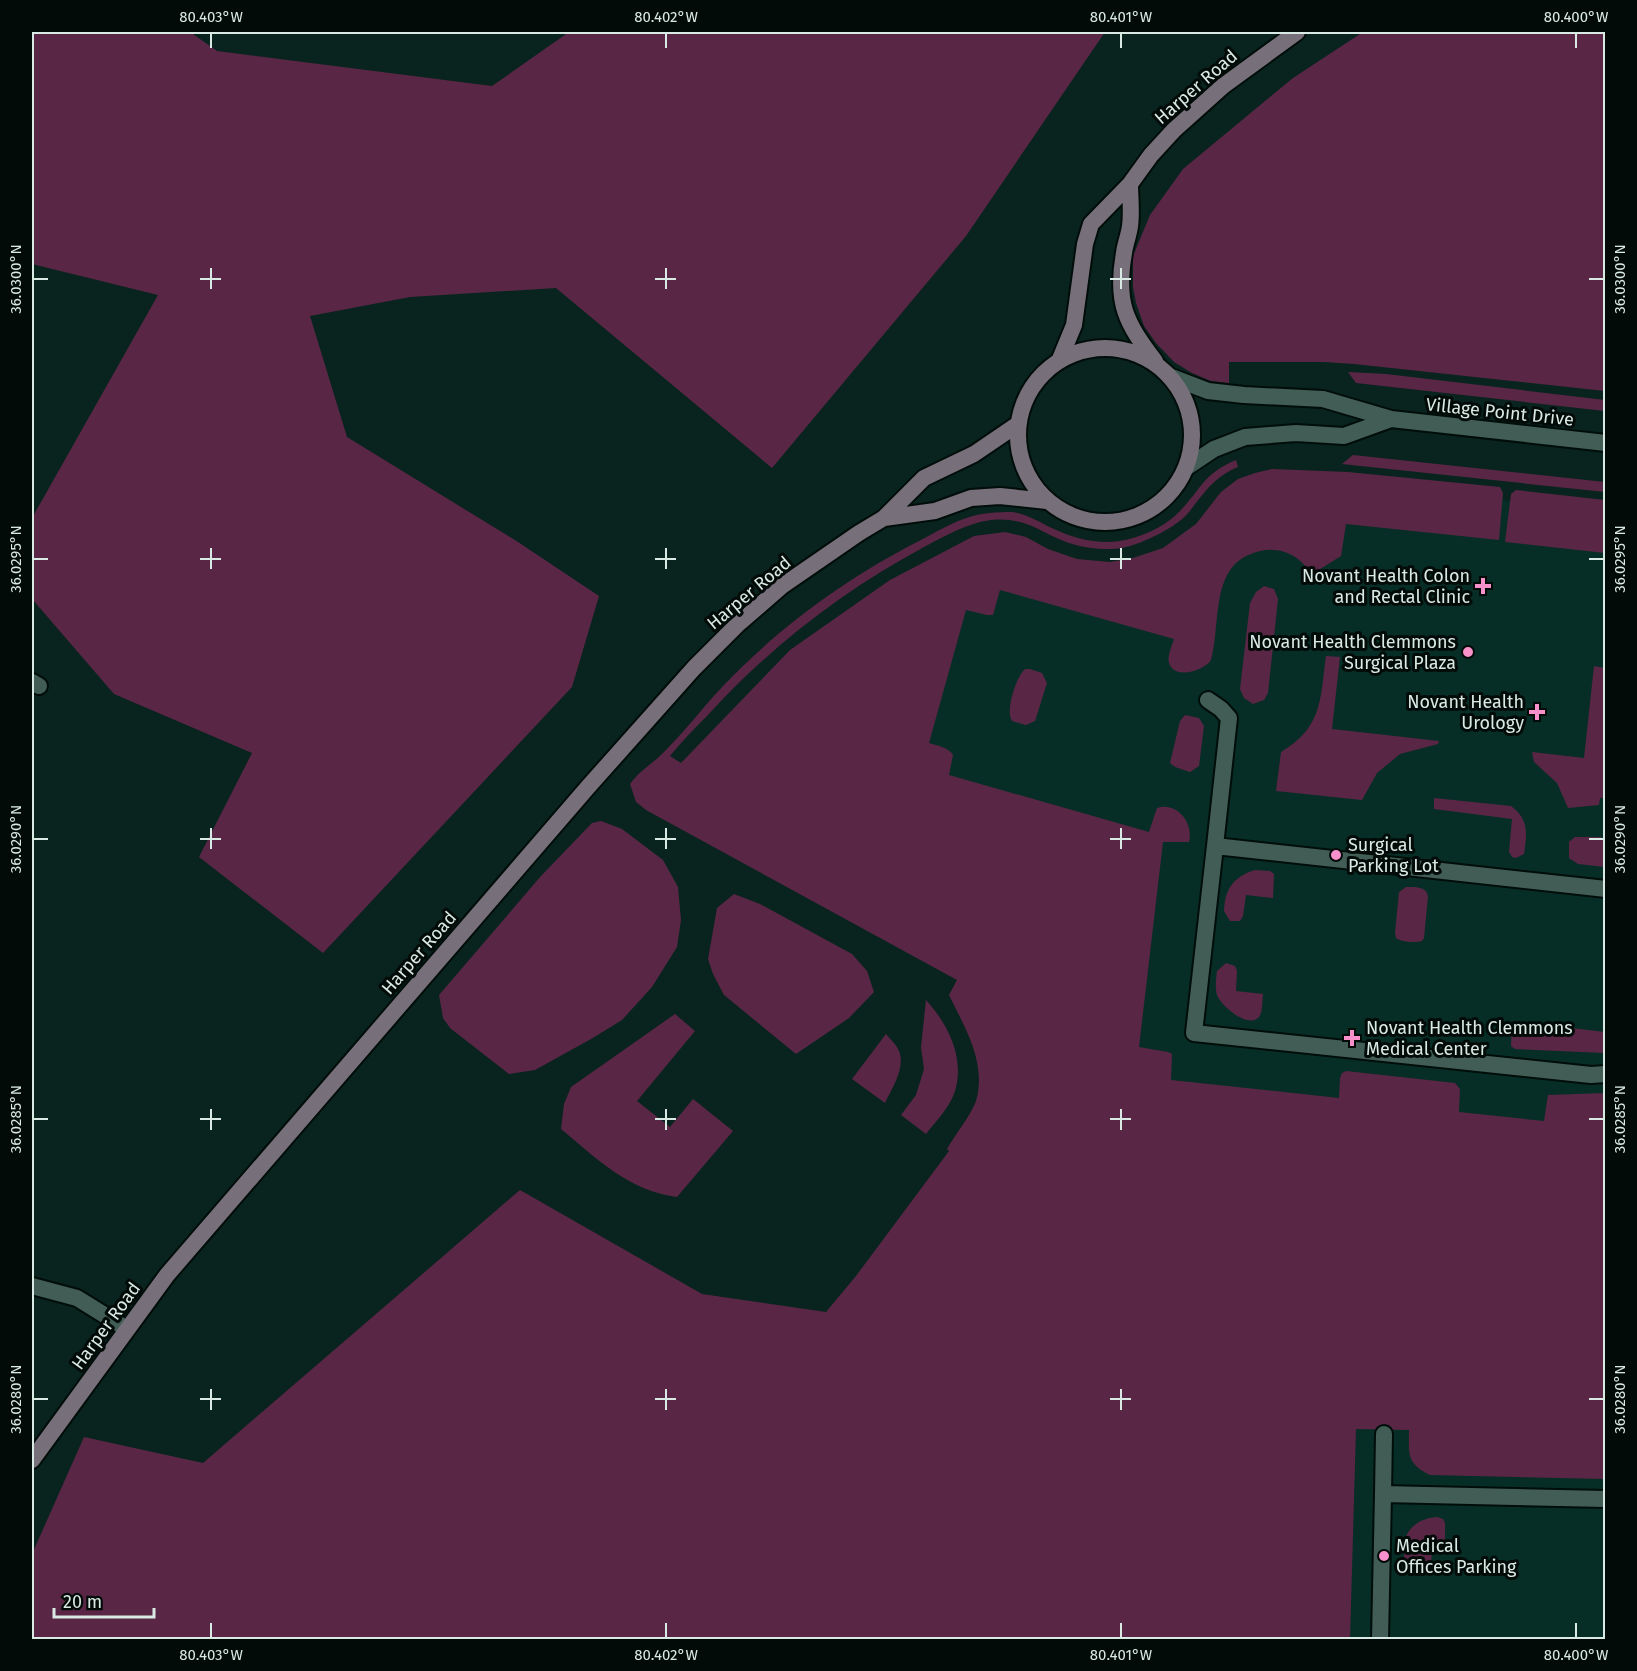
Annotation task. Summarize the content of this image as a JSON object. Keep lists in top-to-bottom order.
{
  "streets": {
    "main road": ["Harper Road"],
    "street": ["Village Point Drive"]
  },
  "crossings": [
    ["Harper Road", "Village Point Drive"]
  ],
  "places": {
    "health": ["Novant Health Colon and Rectal Clinic", "Novant Health Urology", "Novant Health Clemmons Medical Center"],
    "other": ["Novant Health Clemmons Surgical Plaza", "Surgical Parking Lot", "Medical Offices Parking"]
  },
  "scale_bar": "20 m",
  "coordinates": [
    "80.403°W",
    "80.402°W",
    "80.401°W",
    "80.400°W",
    "36.0300°N",
    "36.0295°N",
    "36.0290°N",
    "36.0285°N",
    "36.0280°N"
  ]
}
